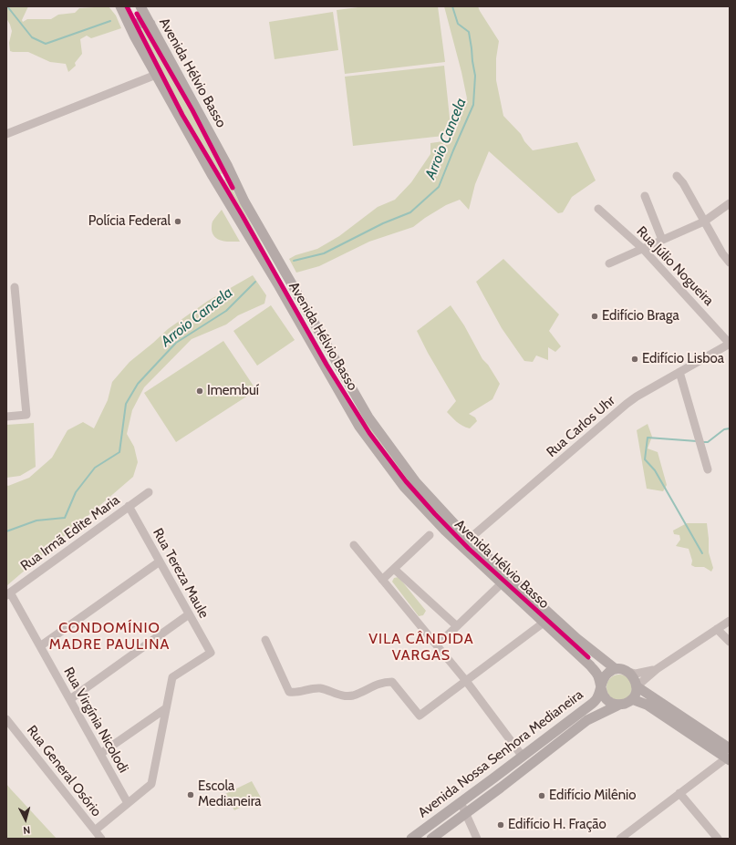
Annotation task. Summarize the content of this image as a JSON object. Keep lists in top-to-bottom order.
{
  "streets": {
    "main road": ["Avenida Hélvio Basso", "Avenida Nossa Senhora Medianeira"],
    "street": [
      "Rua Júlio Nogueira",
      "Rua Carlos Uhr",
      "Rua Irmã Edite Maria",
      "Rua Tereza Maule",
      "Rua Virgínia Nicolodi",
      "Rua General Osório"
    ]
  },
  "crossings": [
    ["Avenida Hélvio Basso", "Rua Carlos Uhr"],
    ["Avenida Hélvio Basso", "Avenida Nossa Senhora Medianeira"],
    ["Rua Júlio Nogueira", "Rua Carlos Uhr"],
    ["Rua Irmã Edite Maria", "Rua Tereza Maule"],
    ["Rua Irmã Edite Maria", "Rua Virgínia Nicolodi"]
  ],
  "districts": ["CONDOMÍNIO MADRE PAULINA", "VILA CÂNDIDA VARGAS"],
  "water": ["Arroio Cancela"],
  "places": [
    "Polícia Federal",
    "Edifício Braga",
    "Edifício Lisboa",
    "Imembuí",
    "Escola Medianeira",
    "Edifício Milênio",
    "Edifício H. Fração"
  ],
  "north": "bottom"
}
